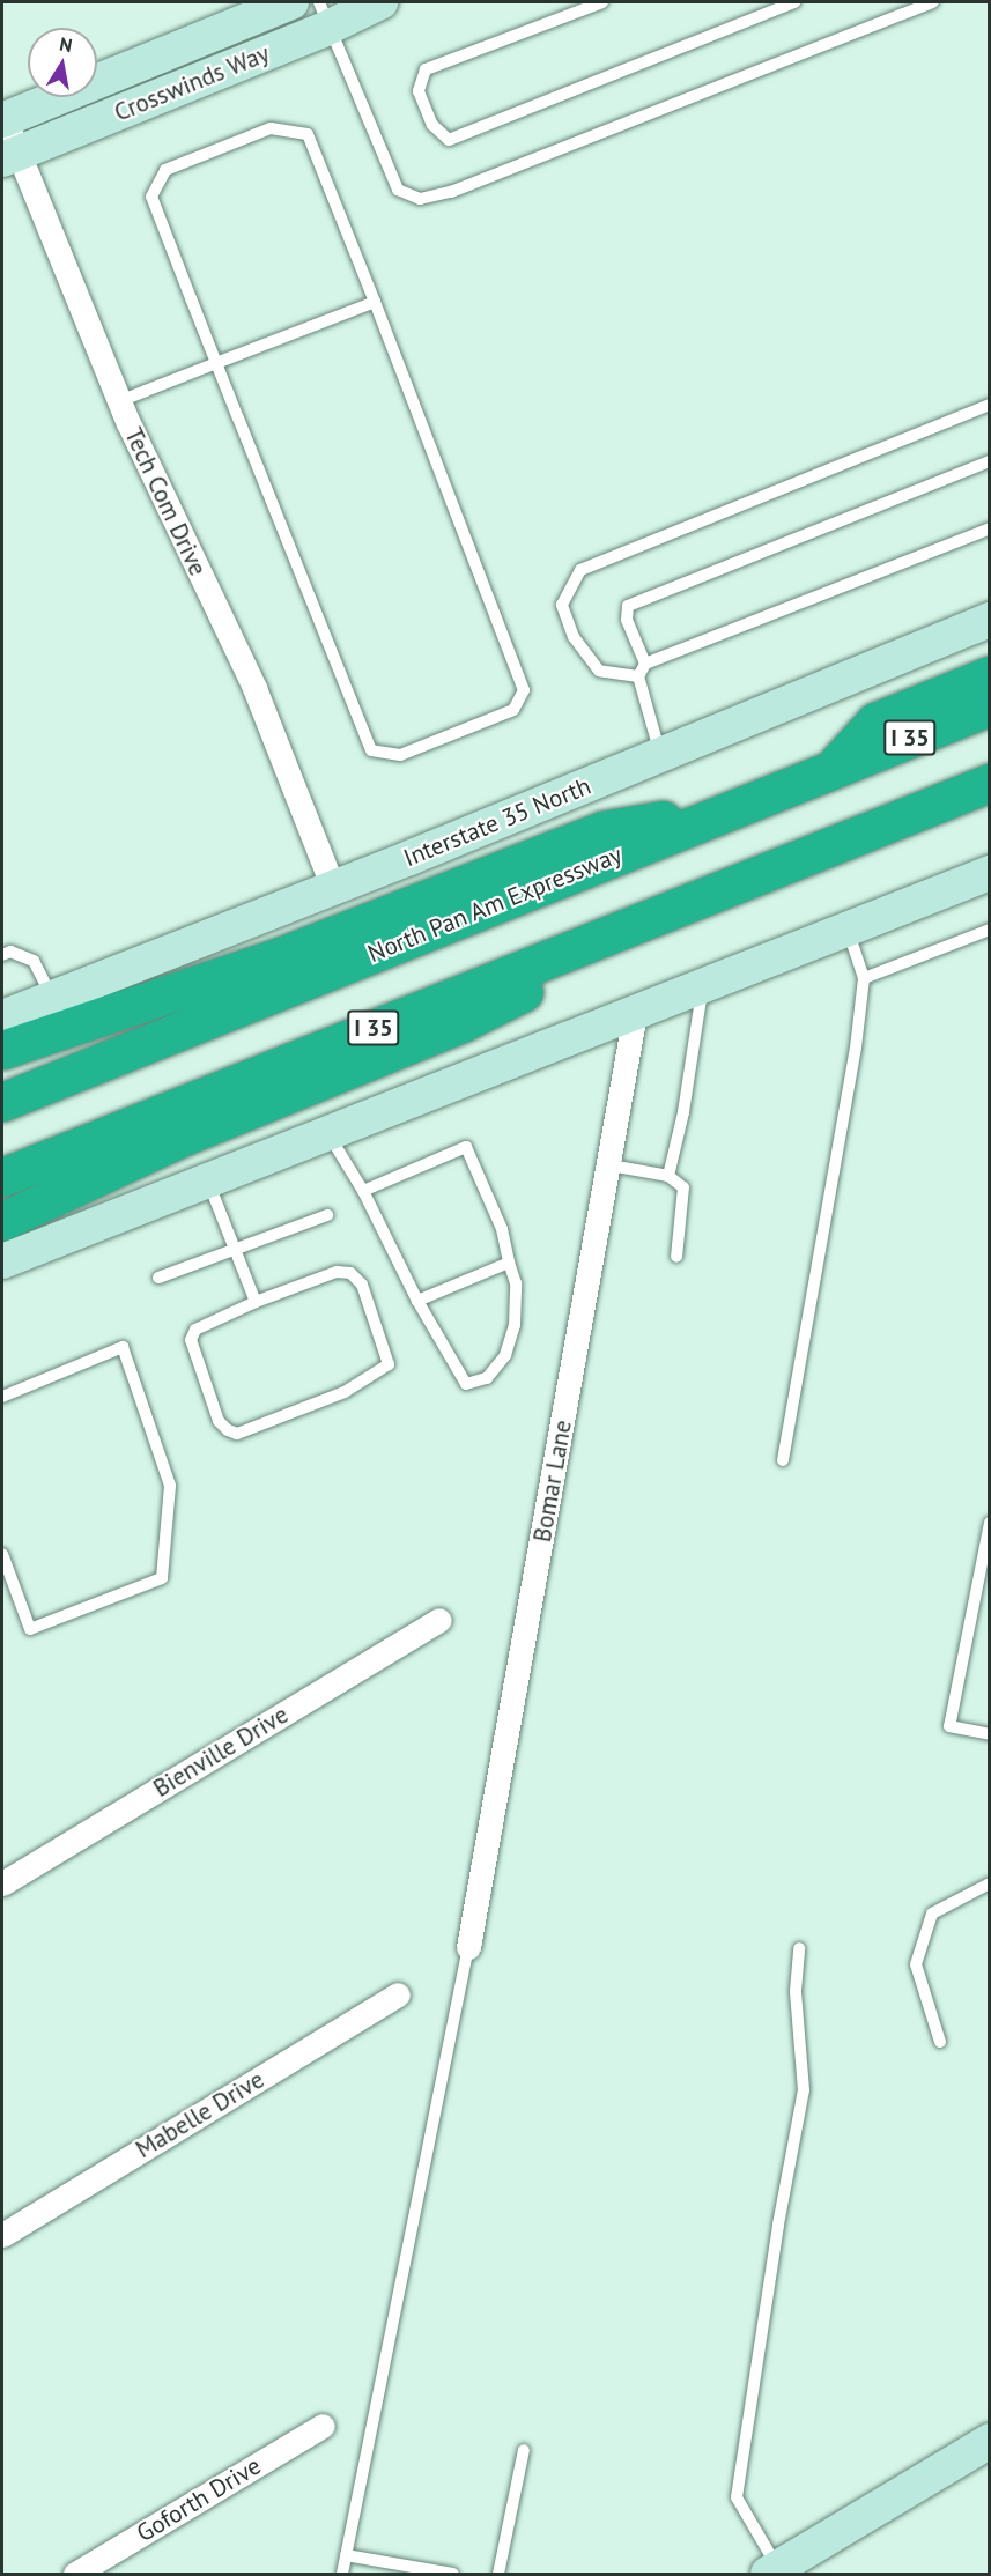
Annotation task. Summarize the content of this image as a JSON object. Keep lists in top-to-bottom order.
{
  "streets": {
    "highway": ["I 35", "North Pan Am Expressway"],
    "main road": ["Crosswinds Way", "Interstate 35 North"],
    "street": [
      "Tech Com Drive",
      "Bomar Lane",
      "Bienville Drive",
      "Mabelle Drive",
      "Goforth Drive"
    ]
  },
  "crossings": [
    ["Crosswinds Way", "Tech Com Drive"],
    ["Tech Com Drive", "Interstate 35 North"]
  ],
  "north": "top"
}
